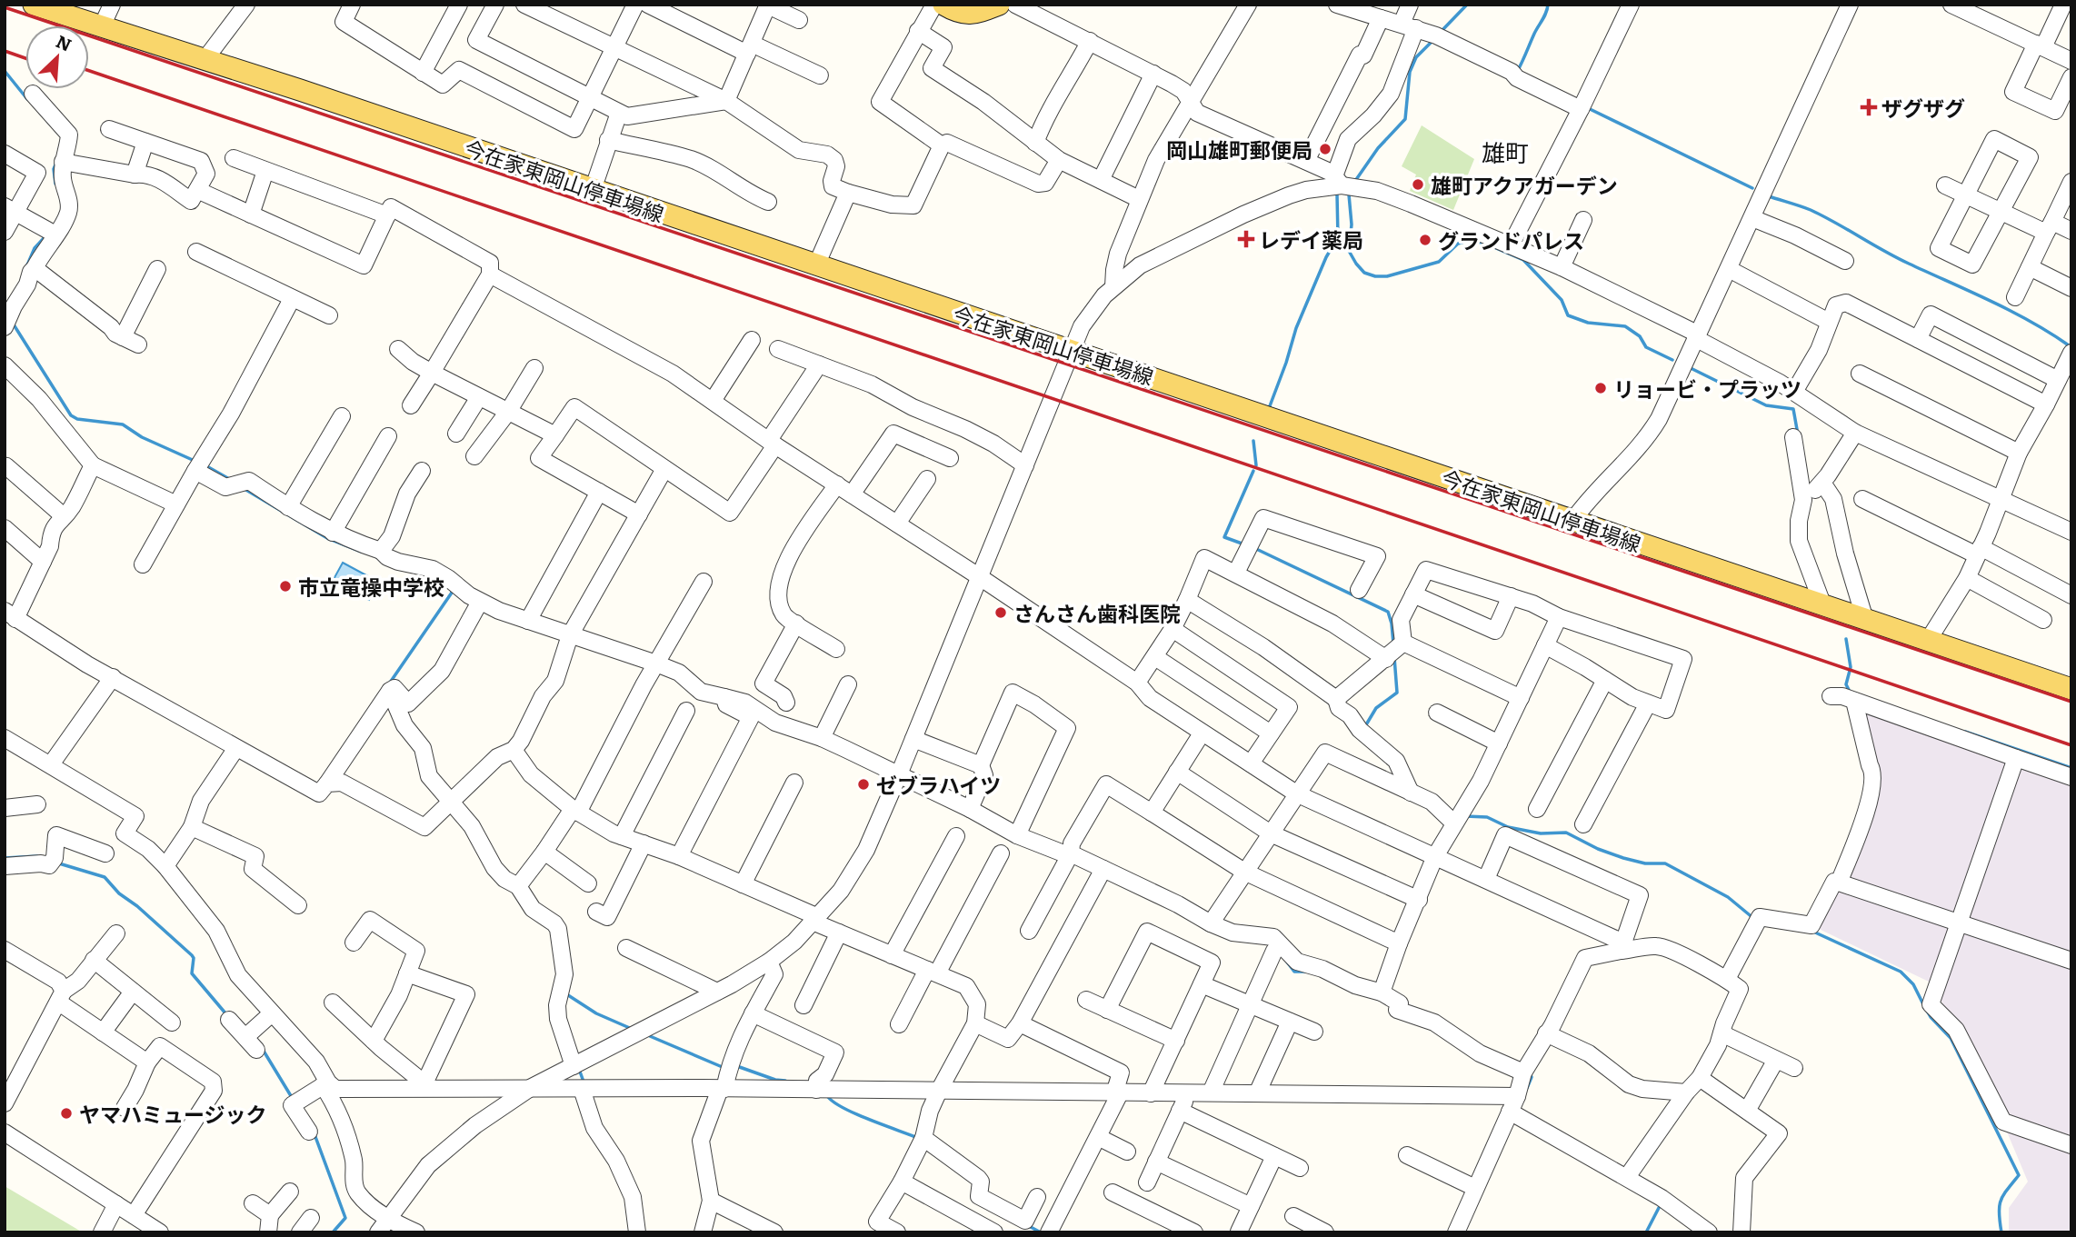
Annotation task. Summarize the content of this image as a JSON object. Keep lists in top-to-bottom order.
{
  "streets": {
    "main road": ["今在家東岡山停車場線"]
  },
  "districts": ["雄町"],
  "places": {
    "health": ["ザグザグ", "レデイ薬局"],
    "other": [
      "岡山雄町郵便局",
      "雄町アクアガーデン",
      "グランドパレス",
      "リョービ・プラッツ",
      "市立竜操中学校",
      "さんさん歯科医院",
      "ゼブラハイツ",
      "ヤマハミュージック"
    ]
  },
  "north": "top right"
}
